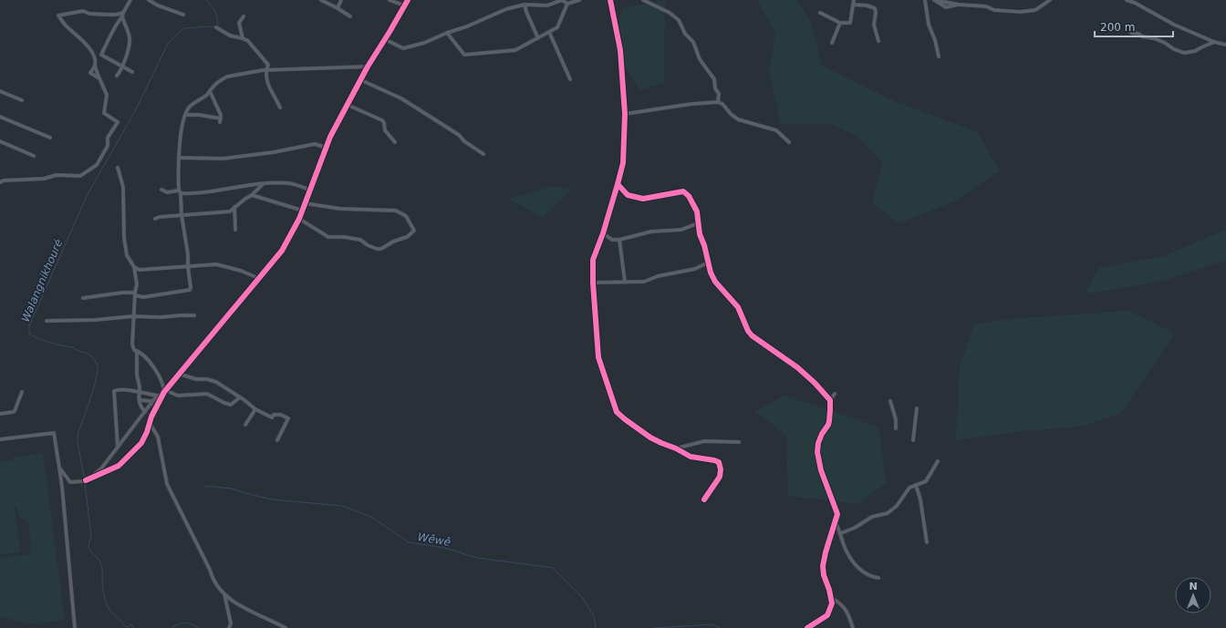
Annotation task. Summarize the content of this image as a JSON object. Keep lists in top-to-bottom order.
{
  "water": ["Walangnikhouré", "Wêwê"],
  "scale_bar": "200 m",
  "north": "top"
}
